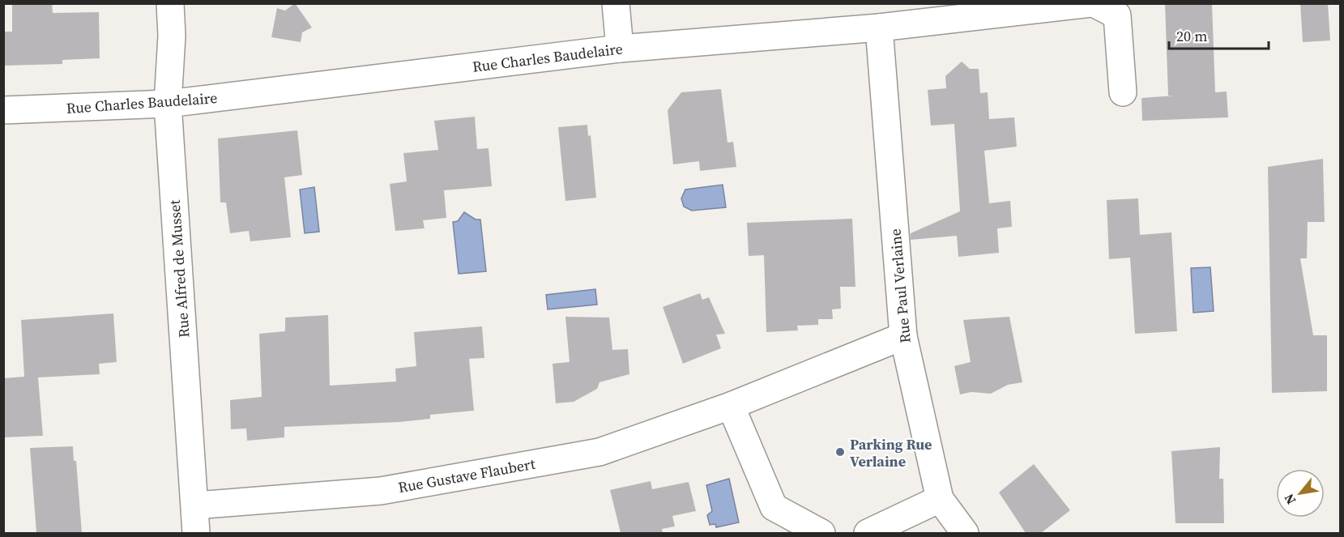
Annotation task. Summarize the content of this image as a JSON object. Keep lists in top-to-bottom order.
{
  "streets": {
    "street": [
      "Rue Charles Baudelaire",
      "Rue Alfred de Musset",
      "Rue Paul Verlaine",
      "Rue Gustave Flaubert"
    ]
  },
  "crossings": [
    ["Rue Charles Baudelaire", "Rue Alfred de Musset"],
    ["Rue Charles Baudelaire", "Rue Paul Verlaine"],
    ["Rue Alfred de Musset", "Rue Gustave Flaubert"],
    ["Rue Paul Verlaine", "Rue Gustave Flaubert"]
  ],
  "places": ["Parking Rue Verlaine"],
  "scale_bar": "20 m",
  "north": "bottom left"
}
